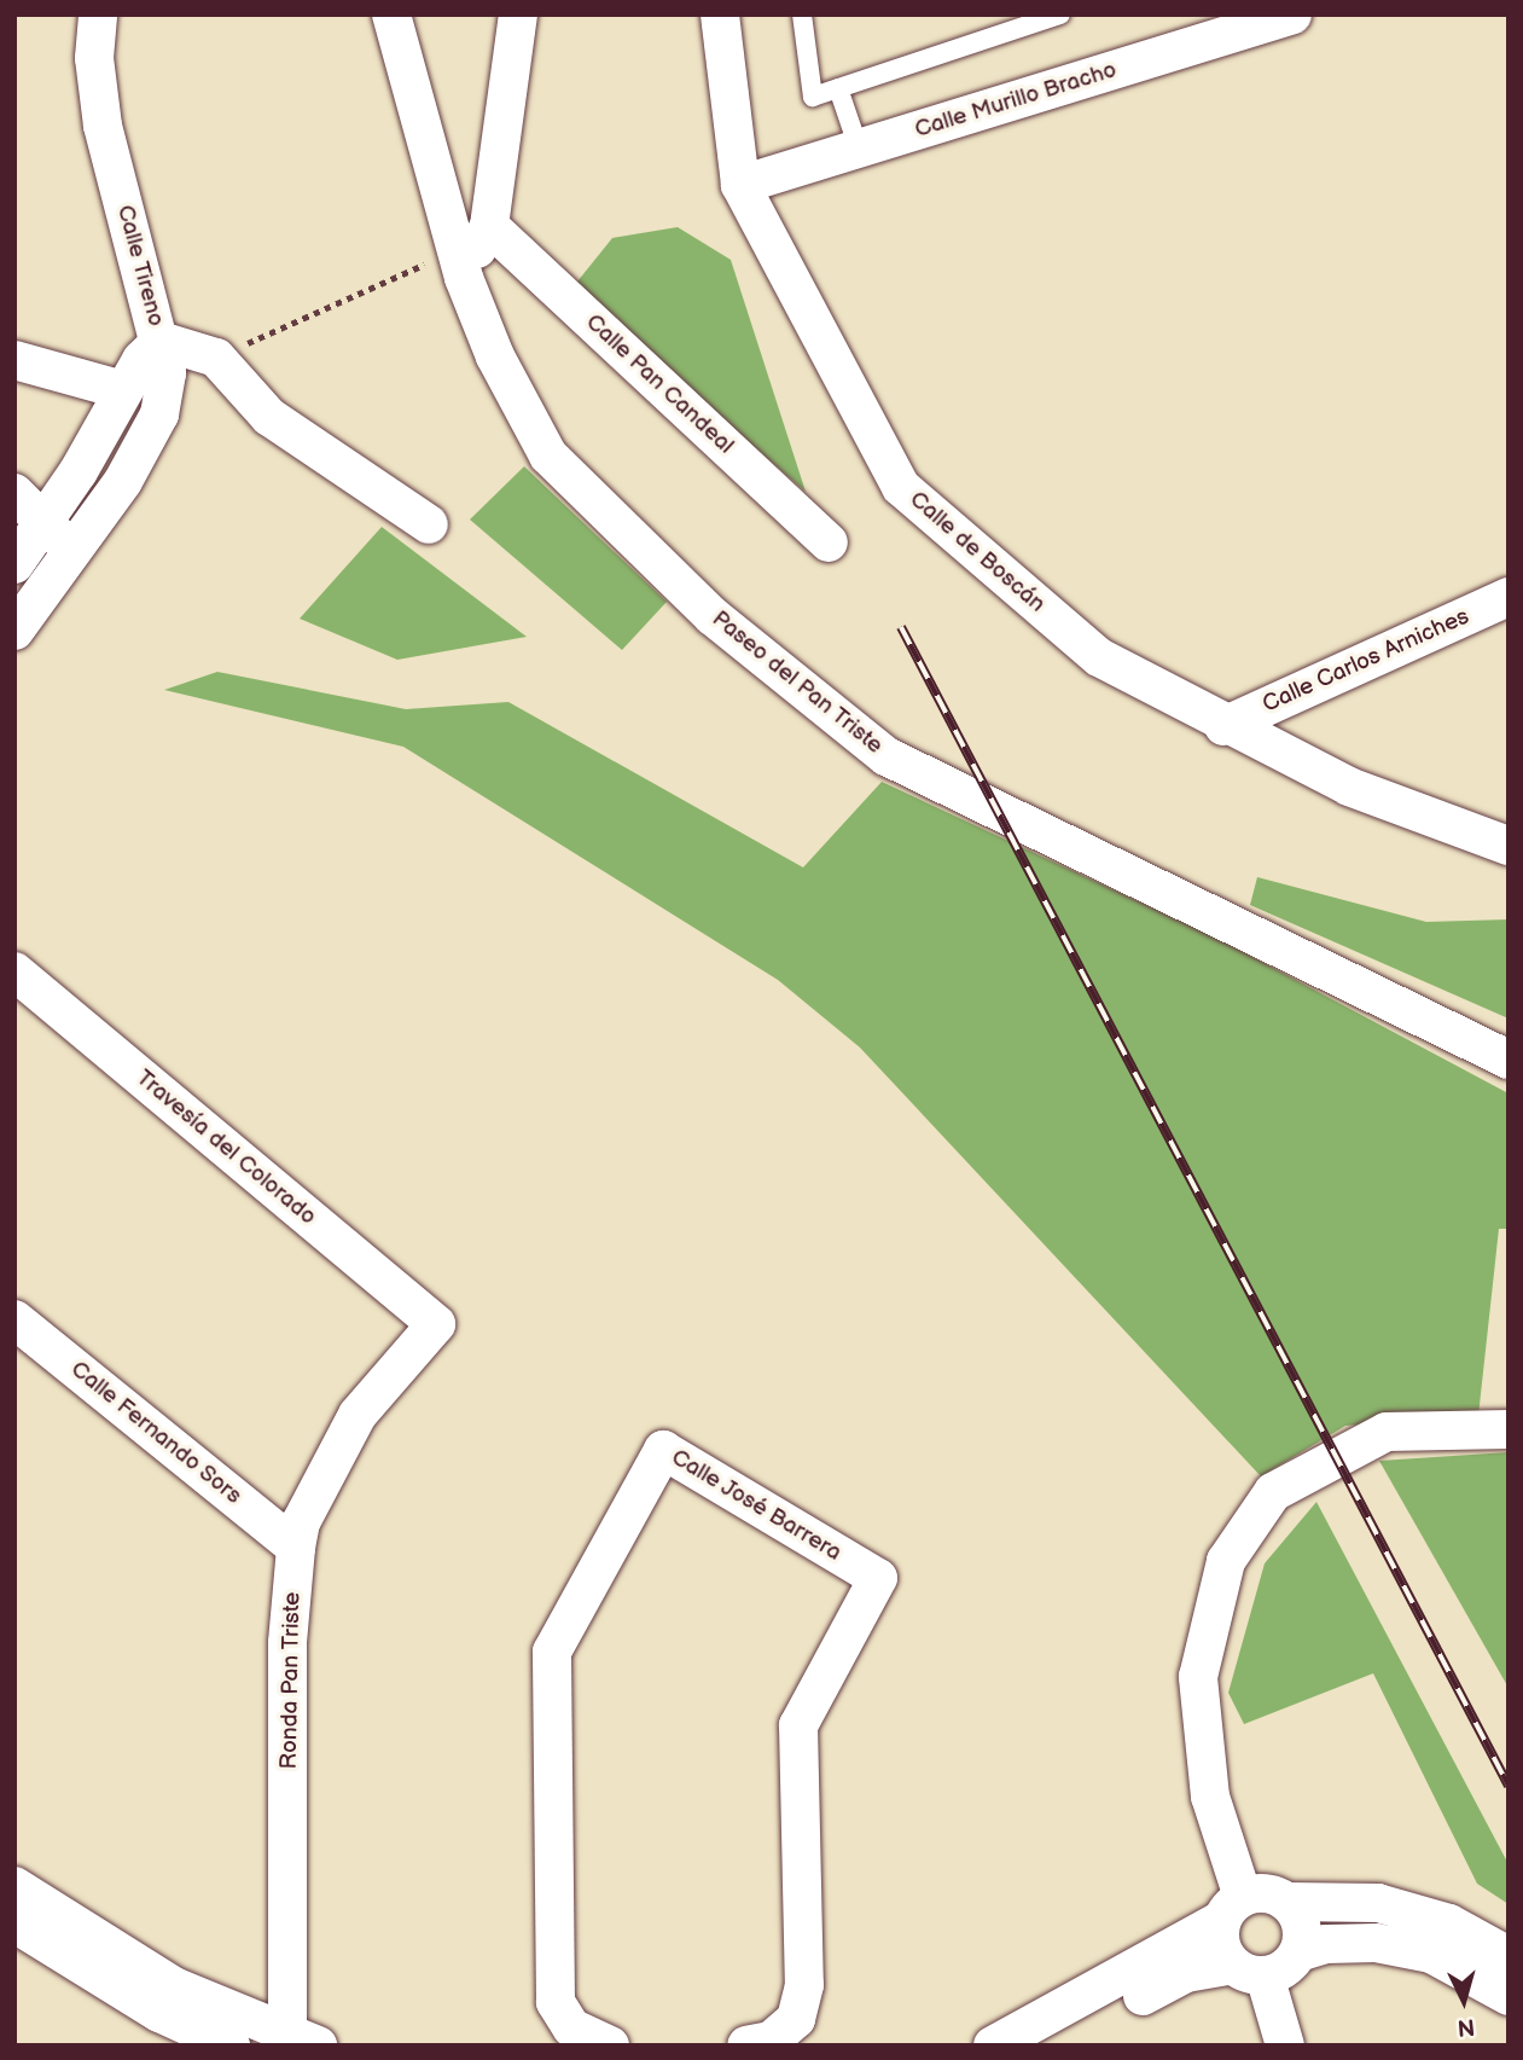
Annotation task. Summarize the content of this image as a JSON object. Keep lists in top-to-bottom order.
{
  "streets": {
    "street": [
      "Calle Murillo Bracho",
      "Calle Tireno",
      "Calle Pan Candeal",
      "Calle de Boscán",
      "Calle Carlos Arniches",
      "Paseo del Pan Triste",
      "Travesía del Colorado",
      "Calle Fernando Sors",
      "Calle José Barrera",
      "Ronda Pan Triste"
    ]
  },
  "crossings": [
    ["Calle Murillo Bracho", "Calle de Boscán"],
    ["Calle de Boscán", "Calle Carlos Arniches"],
    ["Travesía del Colorado", "Ronda Pan Triste"],
    ["Calle Fernando Sors", "Ronda Pan Triste"]
  ],
  "north": "bottom"
}
